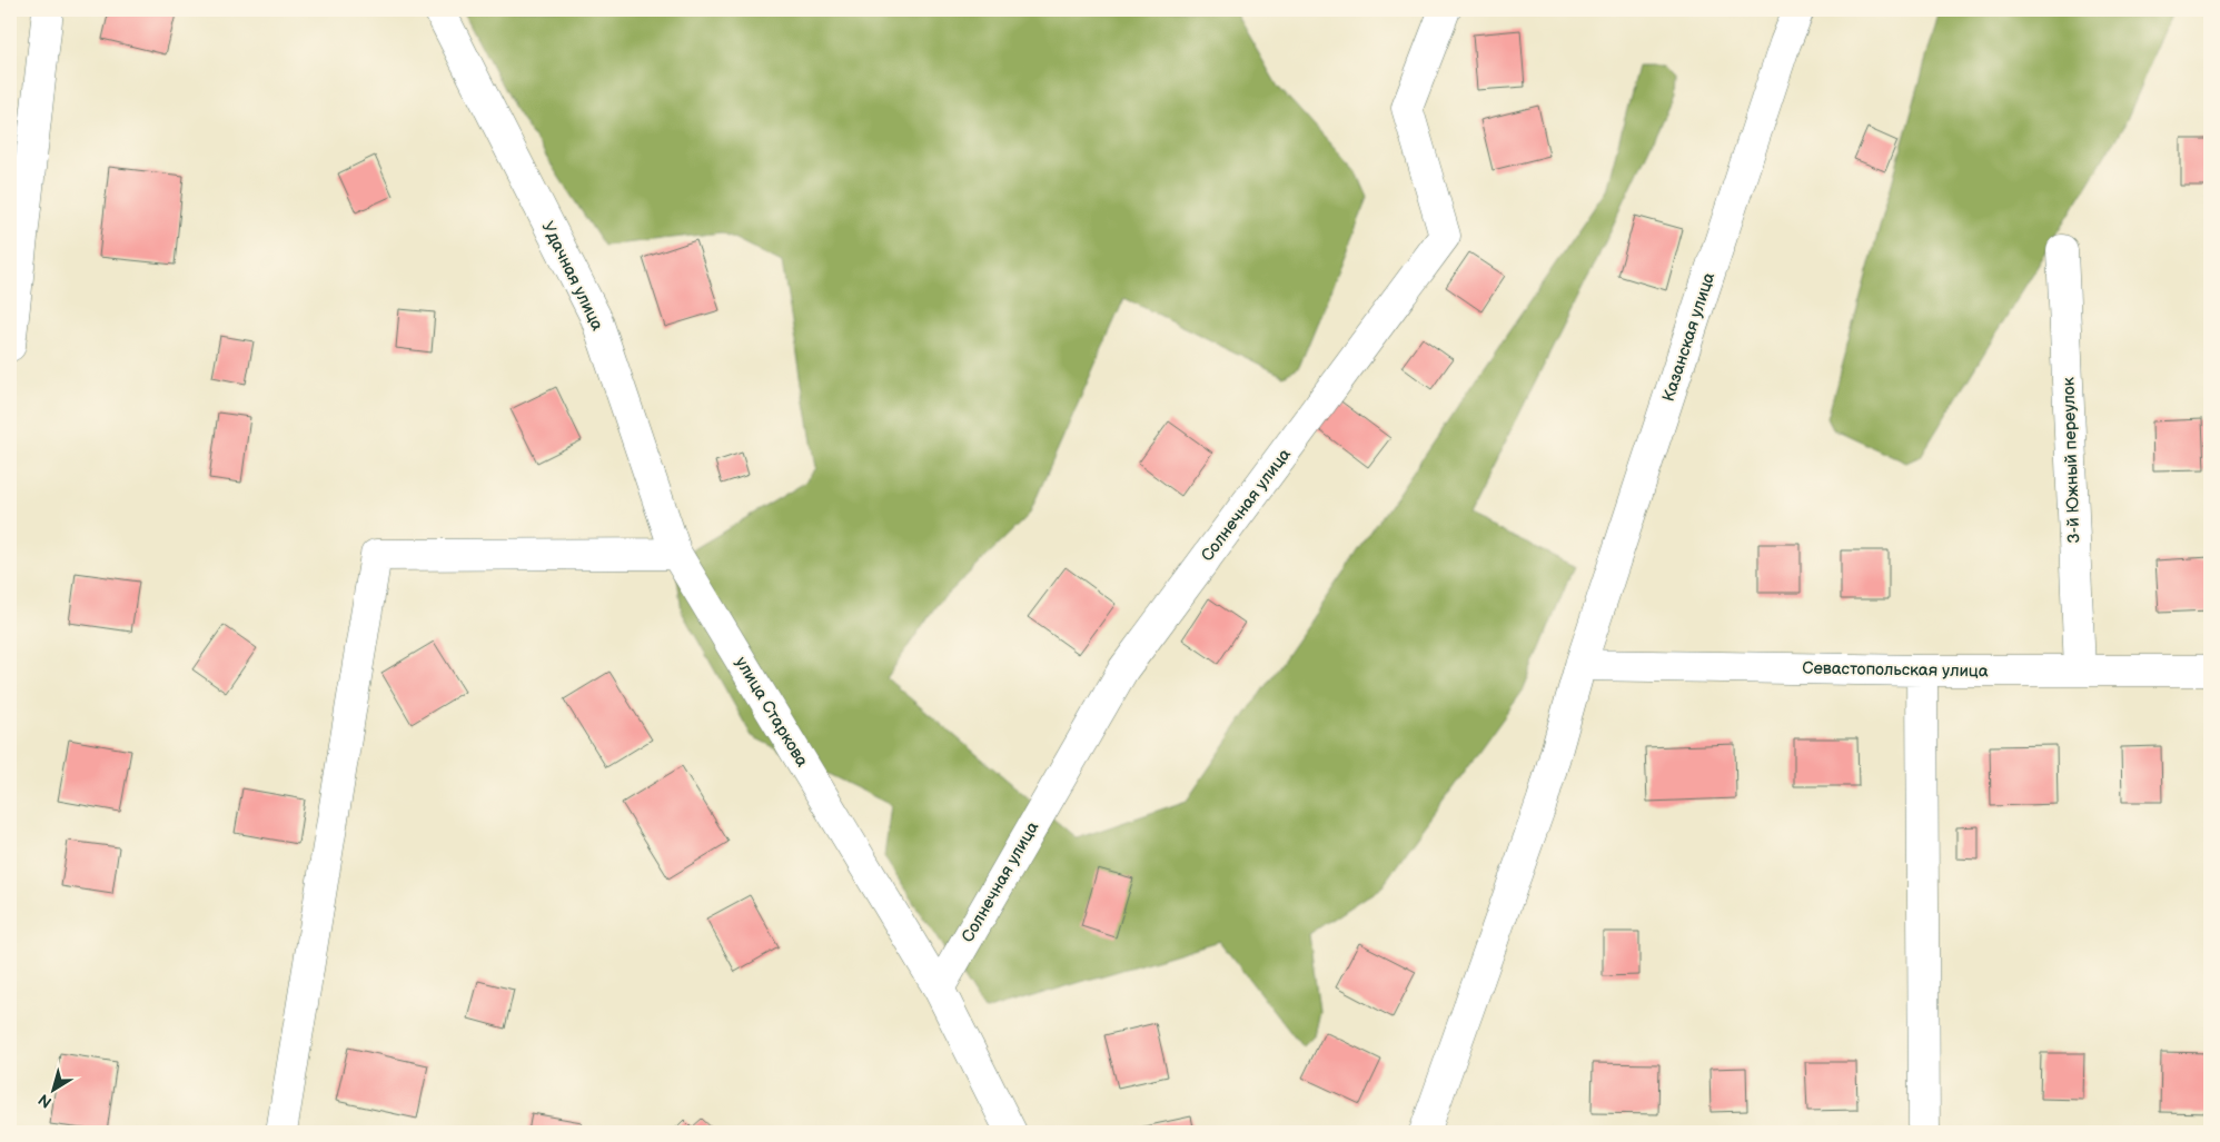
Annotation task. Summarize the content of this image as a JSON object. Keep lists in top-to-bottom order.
{
  "streets": {
    "street": [
      "Удачная улица",
      "Казанская улица",
      "3-й Южный переулок",
      "Солнечная улица",
      "Севастопольская улица",
      "улица Старкова"
    ]
  },
  "crossings": [
    ["Удачная улица", "улица Старкова"],
    ["Казанская улица", "Севастопольская улица"],
    ["3-й Южный переулок", "Севастопольская улица"],
    ["Солнечная улица", "улица Старкова"]
  ],
  "north": "bottom left"
}
